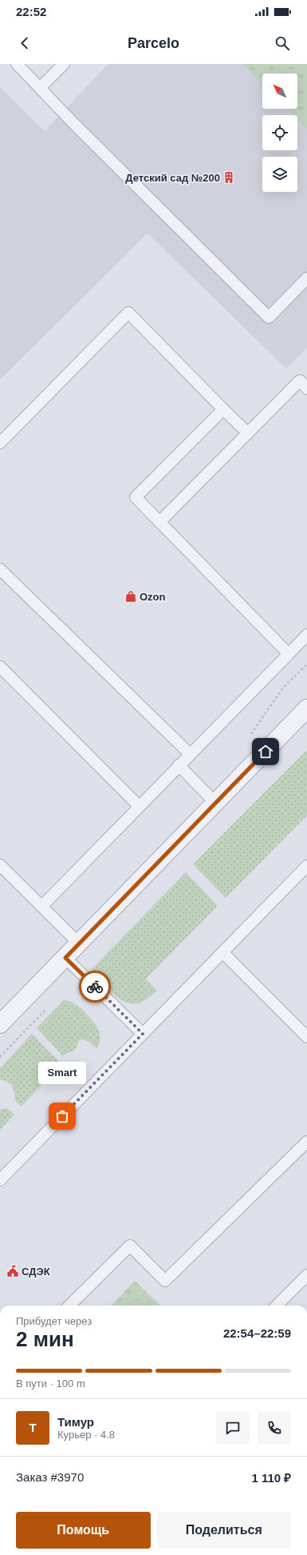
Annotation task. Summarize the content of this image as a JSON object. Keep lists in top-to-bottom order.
{
  "places": {
    "building": ["Детский сад №200"],
    "shop": ["Ozon"],
    "other": ["Smart"],
    "public building": ["СДЭК"]
  },
  "north": "top left",
  "page": {
    "status": "22:52",
    "header": "Parcelo",
    "bubble": "Smart",
    "heading": ["2 мин", "Прибудет через", "22:54–22:59"],
    "panel": [
      "Тимур",
      "Курьер · 4.8",
      "Заказ #3970",
      "1 110 ₽"
    ],
    "bar": "В пути · 100 m",
    "round": "Т",
    "buttons": ["Помощь", "Поделиться"]
  }
}
